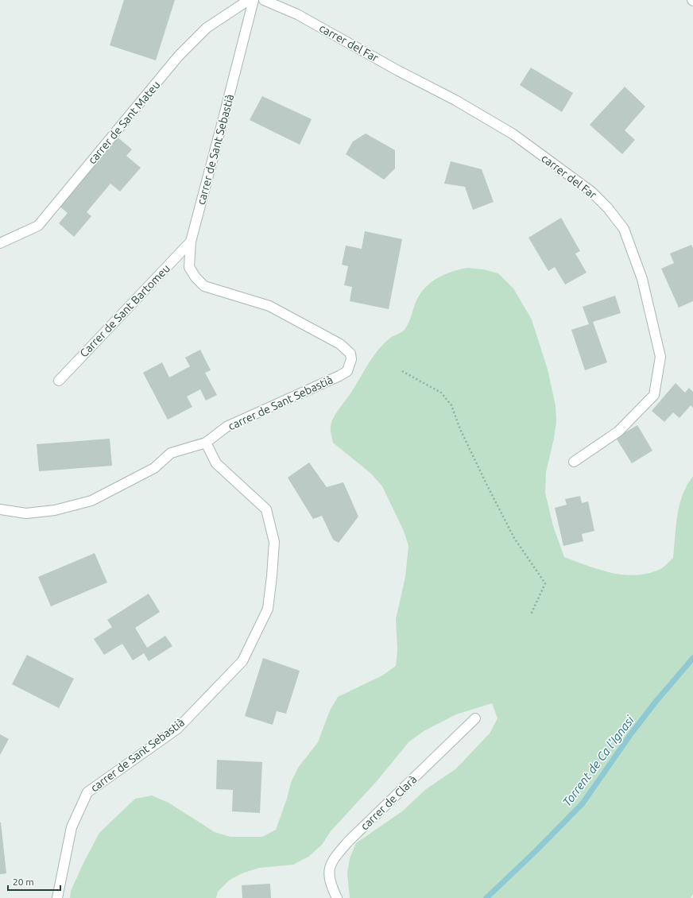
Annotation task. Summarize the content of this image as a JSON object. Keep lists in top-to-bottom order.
{
  "streets": {
    "street": [
      "carrer del Far",
      "carrer de Sant Mateu",
      "carrer de Sant Sebastià",
      "Carrer de Sant Bartomeu",
      "carrer de Clarà"
    ]
  },
  "crossings": [
    ["carrer de Sant Sebastià", "Carrer de Sant Bartomeu"]
  ],
  "water": ["Torrent de Ca l'Ignasi"],
  "scale_bar": "20 m"
}
